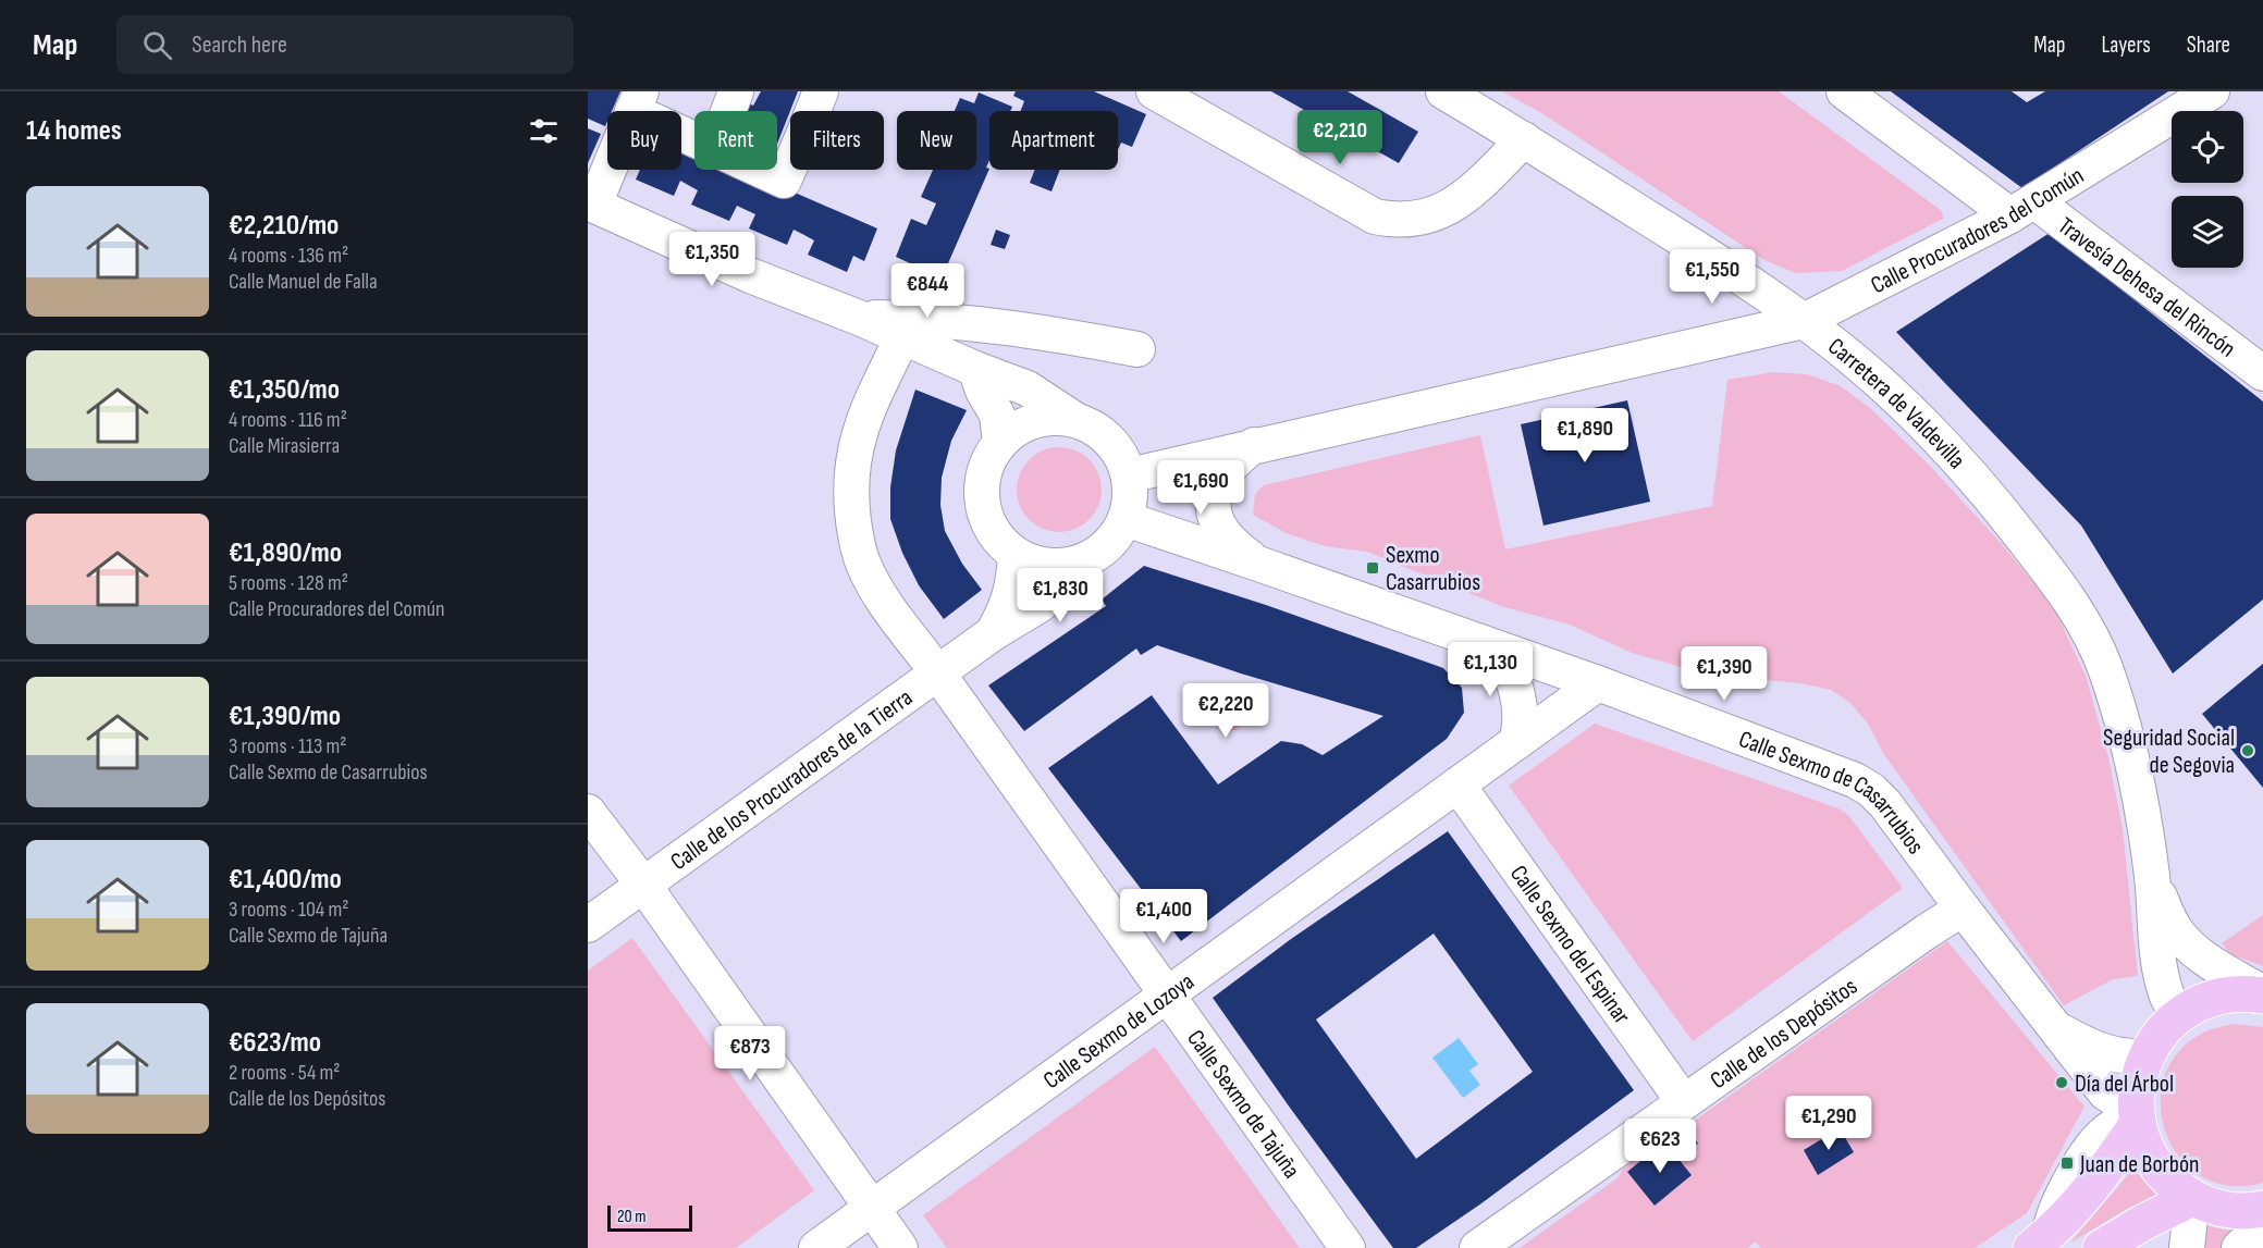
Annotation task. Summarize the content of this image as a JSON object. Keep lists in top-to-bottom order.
{
  "streets": {
    "street": [
      "Calle Procuradores del Común",
      "Travesía Dehesa del Rincón",
      "Carretera de Valdevilla",
      "Calle de los Procuradores de la Tierra",
      "Calle Sexmo de Casarrubios",
      "Calle Sexmo del Espinar",
      "Calle Sexmo de Lozoya",
      "Calle de los Depósitos",
      "Calle Sexmo de Tajuña"
    ]
  },
  "crossings": [
    ["Calle Procuradores del Común", "Travesía Dehesa del Rincón"],
    ["Calle Procuradores del Común", "Carretera de Valdevilla"],
    ["Calle Procuradores del Común", "Calle de los Procuradores de la Tierra"],
    ["Calle Procuradores del Común", "Calle Sexmo de Casarrubios"],
    ["Calle de los Procuradores de la Tierra", "Calle Sexmo de Casarrubios"],
    ["Calle de los Procuradores de la Tierra", "Calle Sexmo de Tajuña"],
    ["Calle Sexmo de Casarrubios", "Calle Sexmo de Lozoya"],
    ["Calle Sexmo de Casarrubios", "Calle de los Depósitos"],
    ["Calle Sexmo del Espinar", "Calle Sexmo de Lozoya"],
    ["Calle Sexmo del Espinar", "Calle de los Depósitos"],
    ["Calle Sexmo de Lozoya", "Calle Sexmo de Tajuña"]
  ],
  "places": {
    "transit": ["Sexmo Casarrubios", "Juan de Borbón"],
    "other": ["Seguridad Social de Segovia", "Día del Árbol"]
  },
  "scale_bar": "20 m",
  "page": {
    "header": "Map",
    "search": "Search here",
    "nav": ["Map", "Layers", "Share"],
    "heading": "14 homes",
    "price": [
      "€2,210",
      "€1,350",
      "€1,550",
      "€844",
      "€1,890",
      "€1,690",
      "€1,830",
      "€1,130",
      "€1,390",
      "€2,220",
      "€1,400",
      "€873",
      "€1,290",
      "€623"
    ],
    "chip": [
      "Buy",
      "Rent",
      "Filters",
      "New",
      "Apartment"
    ],
    "list": [
      {
        "name": "€2,210/mo",
        "note": "4 rooms · 136 m² · Calle Manuel de Falla"
      },
      {
        "name": "€1,350/mo",
        "note": "4 rooms · 116 m² · Calle Mirasierra"
      },
      {
        "name": "€1,890/mo",
        "note": "5 rooms · 128 m² · Calle Procuradores del Común"
      },
      {
        "name": "€1,390/mo",
        "note": "3 rooms · 113 m² · Calle Sexmo de Casarrubios"
      },
      {
        "name": "€1,400/mo",
        "note": "3 rooms · 104 m² · Calle Sexmo de Tajuña"
      },
      {
        "name": "€623/mo",
        "note": "2 rooms · 54 m² · Calle de los Depósitos"
      }
    ],
    "scale": "20 m"
  }
}
